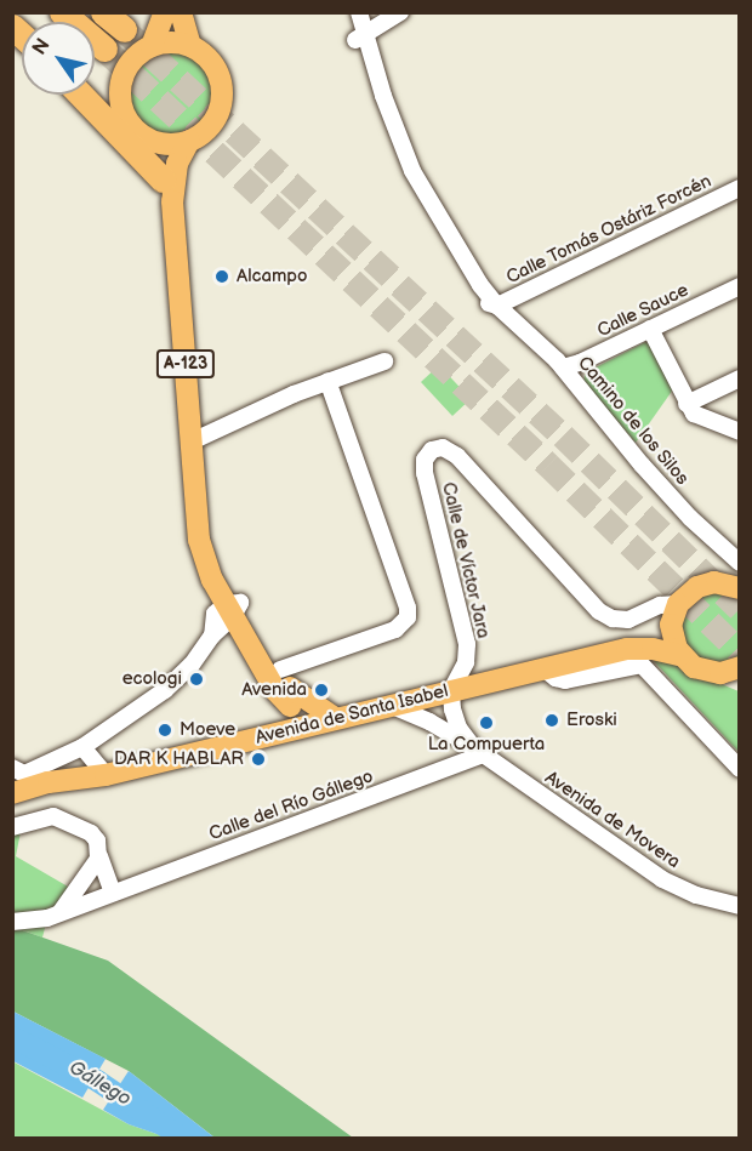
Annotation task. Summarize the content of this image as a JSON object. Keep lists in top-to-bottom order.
{
  "streets": {
    "main road": ["A-123", "Avenida de Santa Isabel"],
    "street": [
      "Calle Tomás Ostáriz Forcén",
      "Calle Sauce",
      "Camino de los Silos",
      "Calle de Víctor Jara",
      "Calle del Río Gállego",
      "Avenida de Movera"
    ]
  },
  "crossings": [
    ["Calle Tomás Ostáriz Forcén", "Camino de los Silos"],
    ["Calle Sauce", "Camino de los Silos"],
    ["A-123", "Avenida de Santa Isabel"],
    ["Calle de Víctor Jara", "Avenida de Santa Isabel"],
    ["Calle de Víctor Jara", "Avenida de Movera"],
    ["Avenida de Santa Isabel", "Avenida de Movera"],
    ["Calle del Río Gállego", "Avenida de Movera"]
  ],
  "water": ["Gállego"],
  "places": [
    "Alcampo",
    "ecologi",
    "Avenida",
    "Eroski",
    "La Compuerta",
    "Moeve",
    "DAR K HABLAR"
  ],
  "north": "top left"
}
